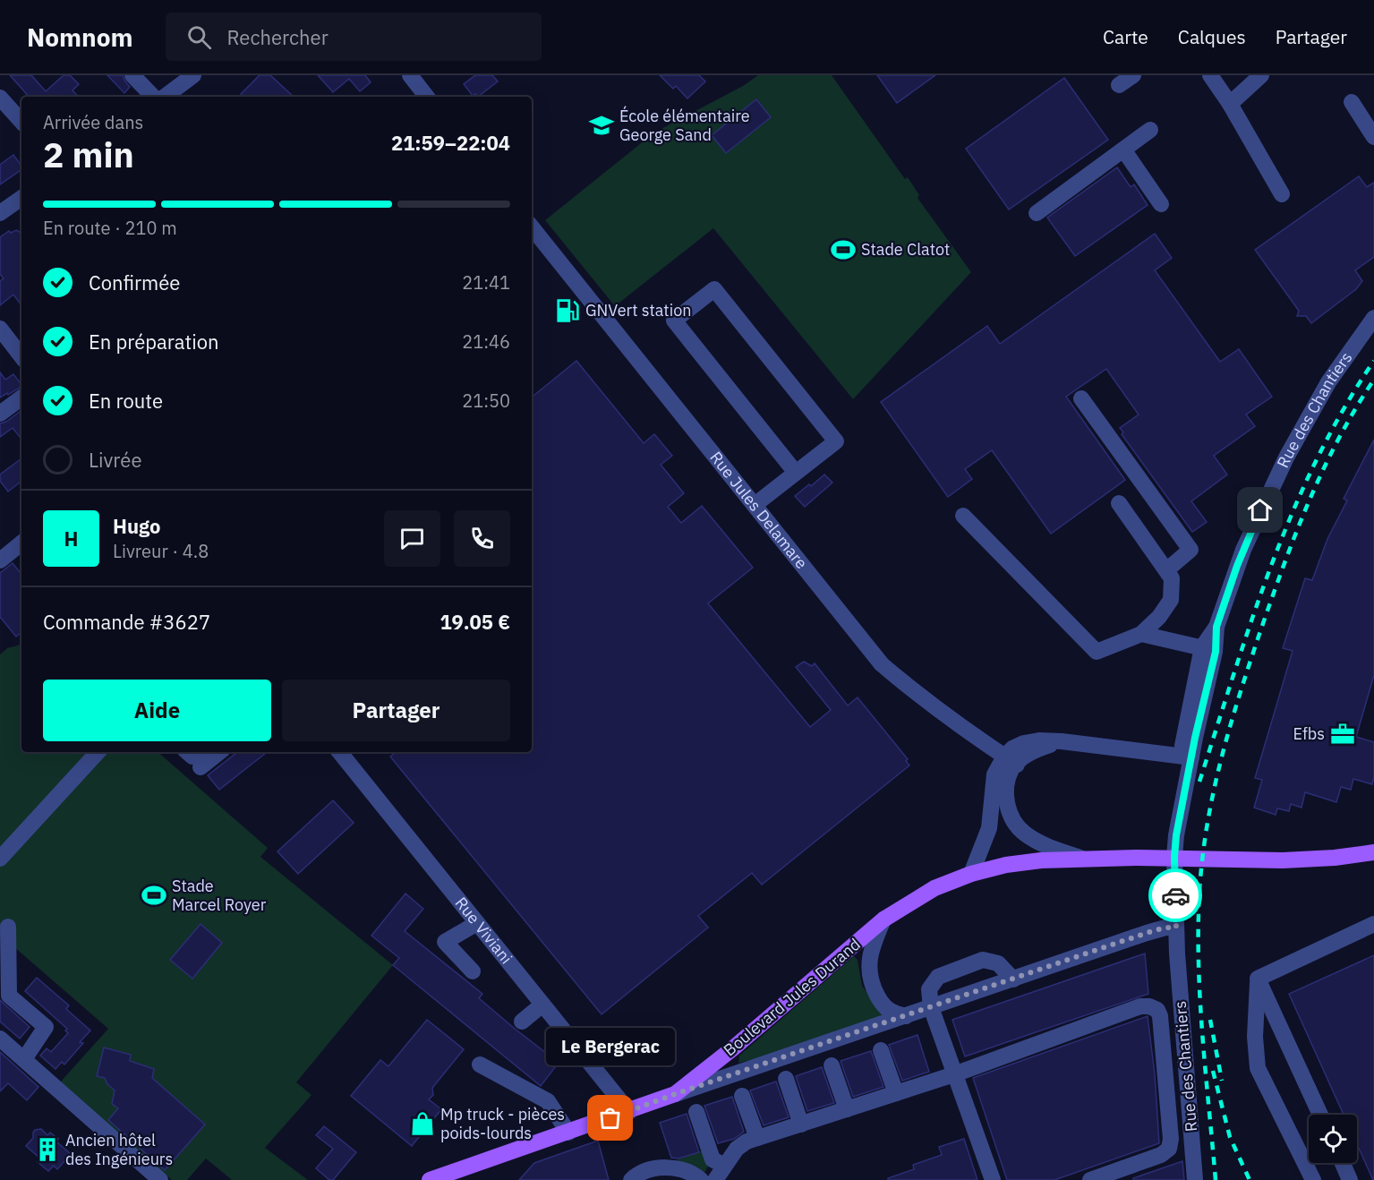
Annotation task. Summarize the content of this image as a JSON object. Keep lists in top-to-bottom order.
{
  "streets": {
    "main road": ["Boulevard Jules Durand"],
    "street": ["Rue des Chantiers", "Rue Jules Delamare", "Rue Viviani"]
  },
  "crossings": [
    ["Rue des Chantiers", "Boulevard Jules Durand"],
    ["Rue Jules Delamare", "Boulevard Jules Durand"],
    ["Rue Viviani", "Boulevard Jules Durand"]
  ],
  "places": {
    "school or university": ["École élémentaire George Sand"],
    "sports": ["Stade Clatot", "Stade Marcel Royer"],
    "fuel station": ["GNVert station"],
    "office": ["Efbs"],
    "other": ["Le Bergerac"],
    "shop": ["Mp truck - pièces poids-lourds"],
    "building": ["Ancien hôtel des Ingénieurs"]
  },
  "page": {
    "header": "Nomnom",
    "search": "Rechercher",
    "nav": ["Carte", "Calques", "Partager"],
    "heading": ["2 min", "Arrivée dans", "21:59–22:04"],
    "panel": [
      "Hugo",
      "Livreur · 4.8",
      "Commande #3627",
      "19.05 €"
    ],
    "bar": "En route · 210 m",
    "list": [
      ["Confirmée", "21:41"],
      ["En préparation", "21:46"],
      ["En route", "21:50"],
      "Livrée"
    ],
    "round": "H",
    "buttons": ["Aide", "Partager"],
    "bubble": "Le Bergerac"
  }
}
